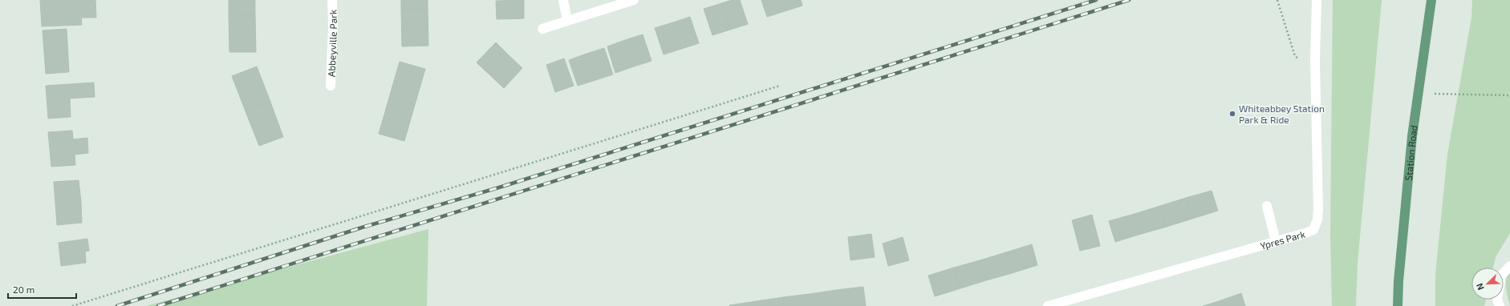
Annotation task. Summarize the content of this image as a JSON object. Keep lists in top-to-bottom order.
{
  "streets": {
    "main road": ["Station Road"],
    "street": ["Abbeyville Park", "Ypres Park"]
  },
  "places": ["Whiteabbey Station Park & Ride"],
  "scale_bar": "20 m",
  "north": "bottom left"
}
